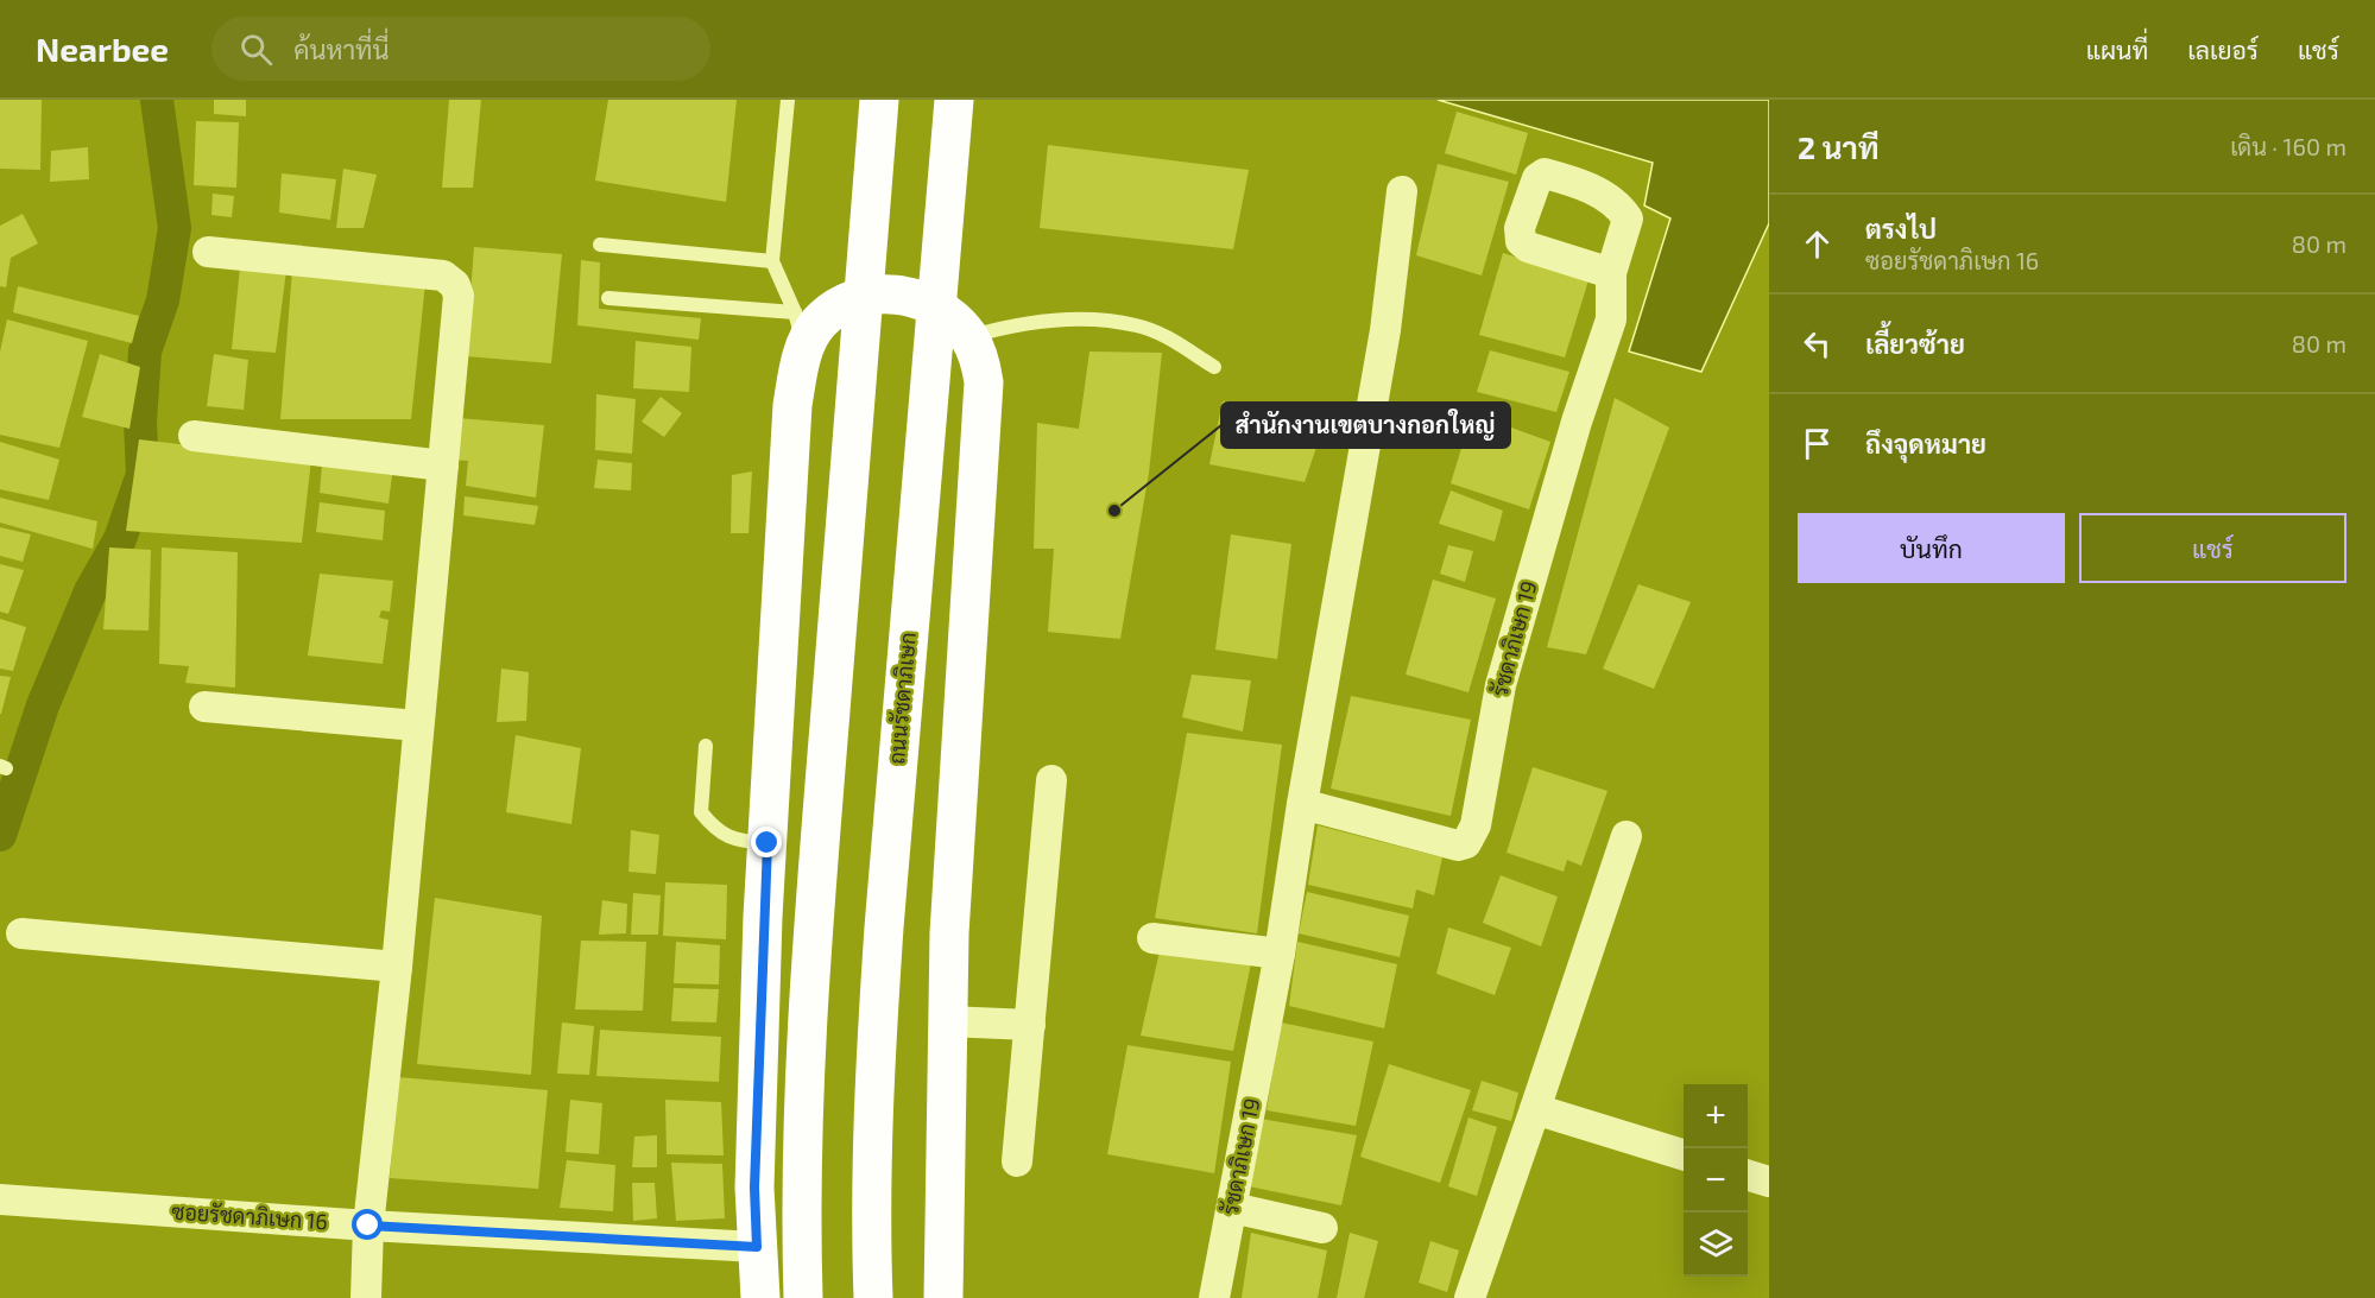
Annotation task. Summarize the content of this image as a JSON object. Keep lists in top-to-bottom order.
{
  "streets": {
    "main road": ["ถนนรัชดาภิเษก"],
    "street": ["รัชดาภิเษก 19", "ซอยรัชดาภิเษก 16"]
  },
  "places": ["สำนักงานเขตบางกอกใหญ่"],
  "page": {
    "header": "Nearbee",
    "search": "ค้นหาที่นี่",
    "nav": ["แผนที่", "เลเยอร์", "แชร์"],
    "heading": ["2 นาที", "เดิน · 160 m"],
    "list": [
      ["ตรงไป", "ซอยรัชดาภิเษก 16", "80 m"],
      ["เลี้ยวซ้าย", "80 m"],
      "ถึงจุดหมาย"
    ],
    "buttons": ["บันทึก", "แชร์"],
    "map_buttons": ["+", "−"]
  }
}
